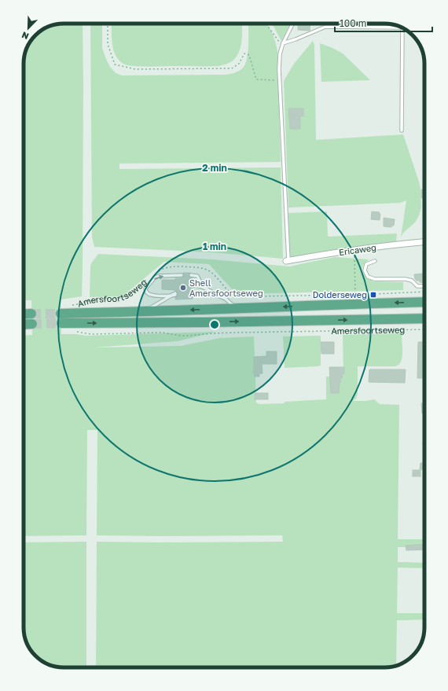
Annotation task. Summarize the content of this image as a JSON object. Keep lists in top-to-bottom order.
{
  "streets": {
    "main road": ["Amersfoortseweg"],
    "street": ["Ericaweg"]
  },
  "places": {
    "other": ["Shell Amersfoortseweg"],
    "transit": ["Dolderseweg"]
  },
  "scale_bar": "100 m",
  "north": "bottom left",
  "rings": ["2 min", "1 min"]
}
